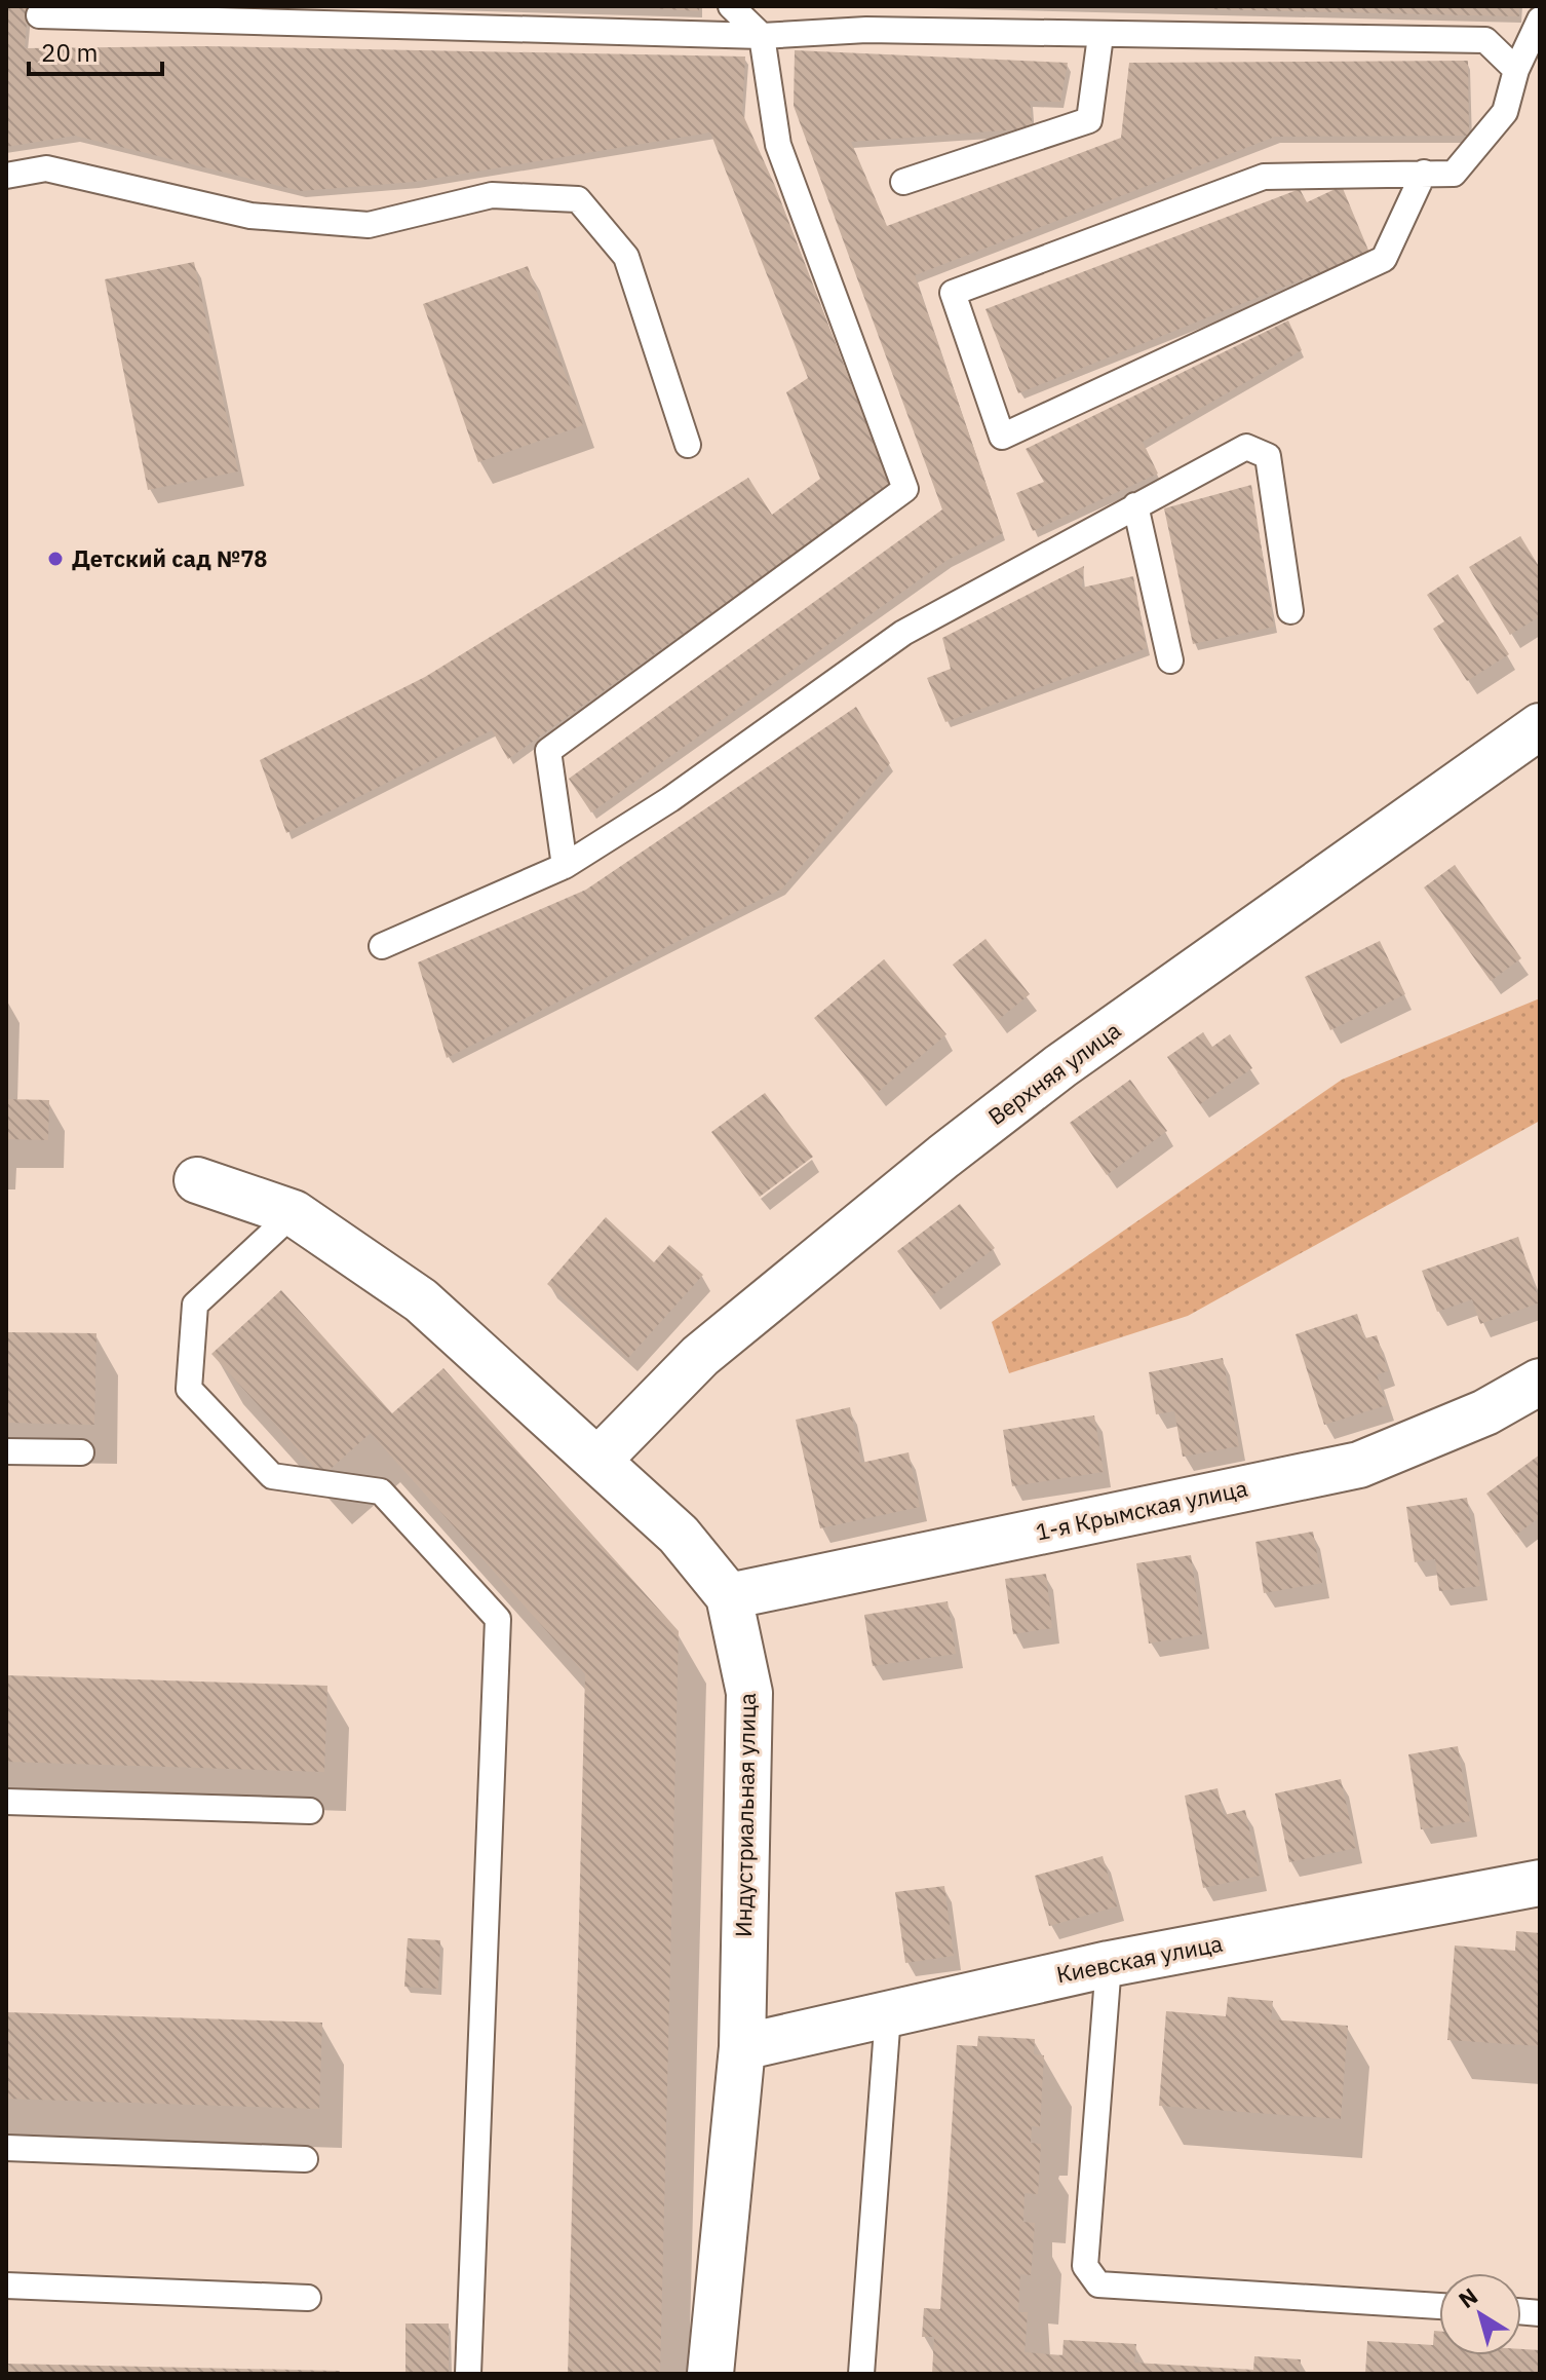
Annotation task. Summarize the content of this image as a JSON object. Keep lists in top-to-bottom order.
{
  "streets": {
    "street": [
      "Верхняя улица",
      "1-я Крымская улица",
      "Индустриальная улица",
      "Киевская улица"
    ]
  },
  "crossings": [
    ["Верхняя улица", "Индустриальная улица"],
    ["1-я Крымская улица", "Индустриальная улица"],
    ["Индустриальная улица", "Киевская улица"]
  ],
  "places": ["Детский сад №78"],
  "scale_bar": "20 m",
  "north": "top left"
}
